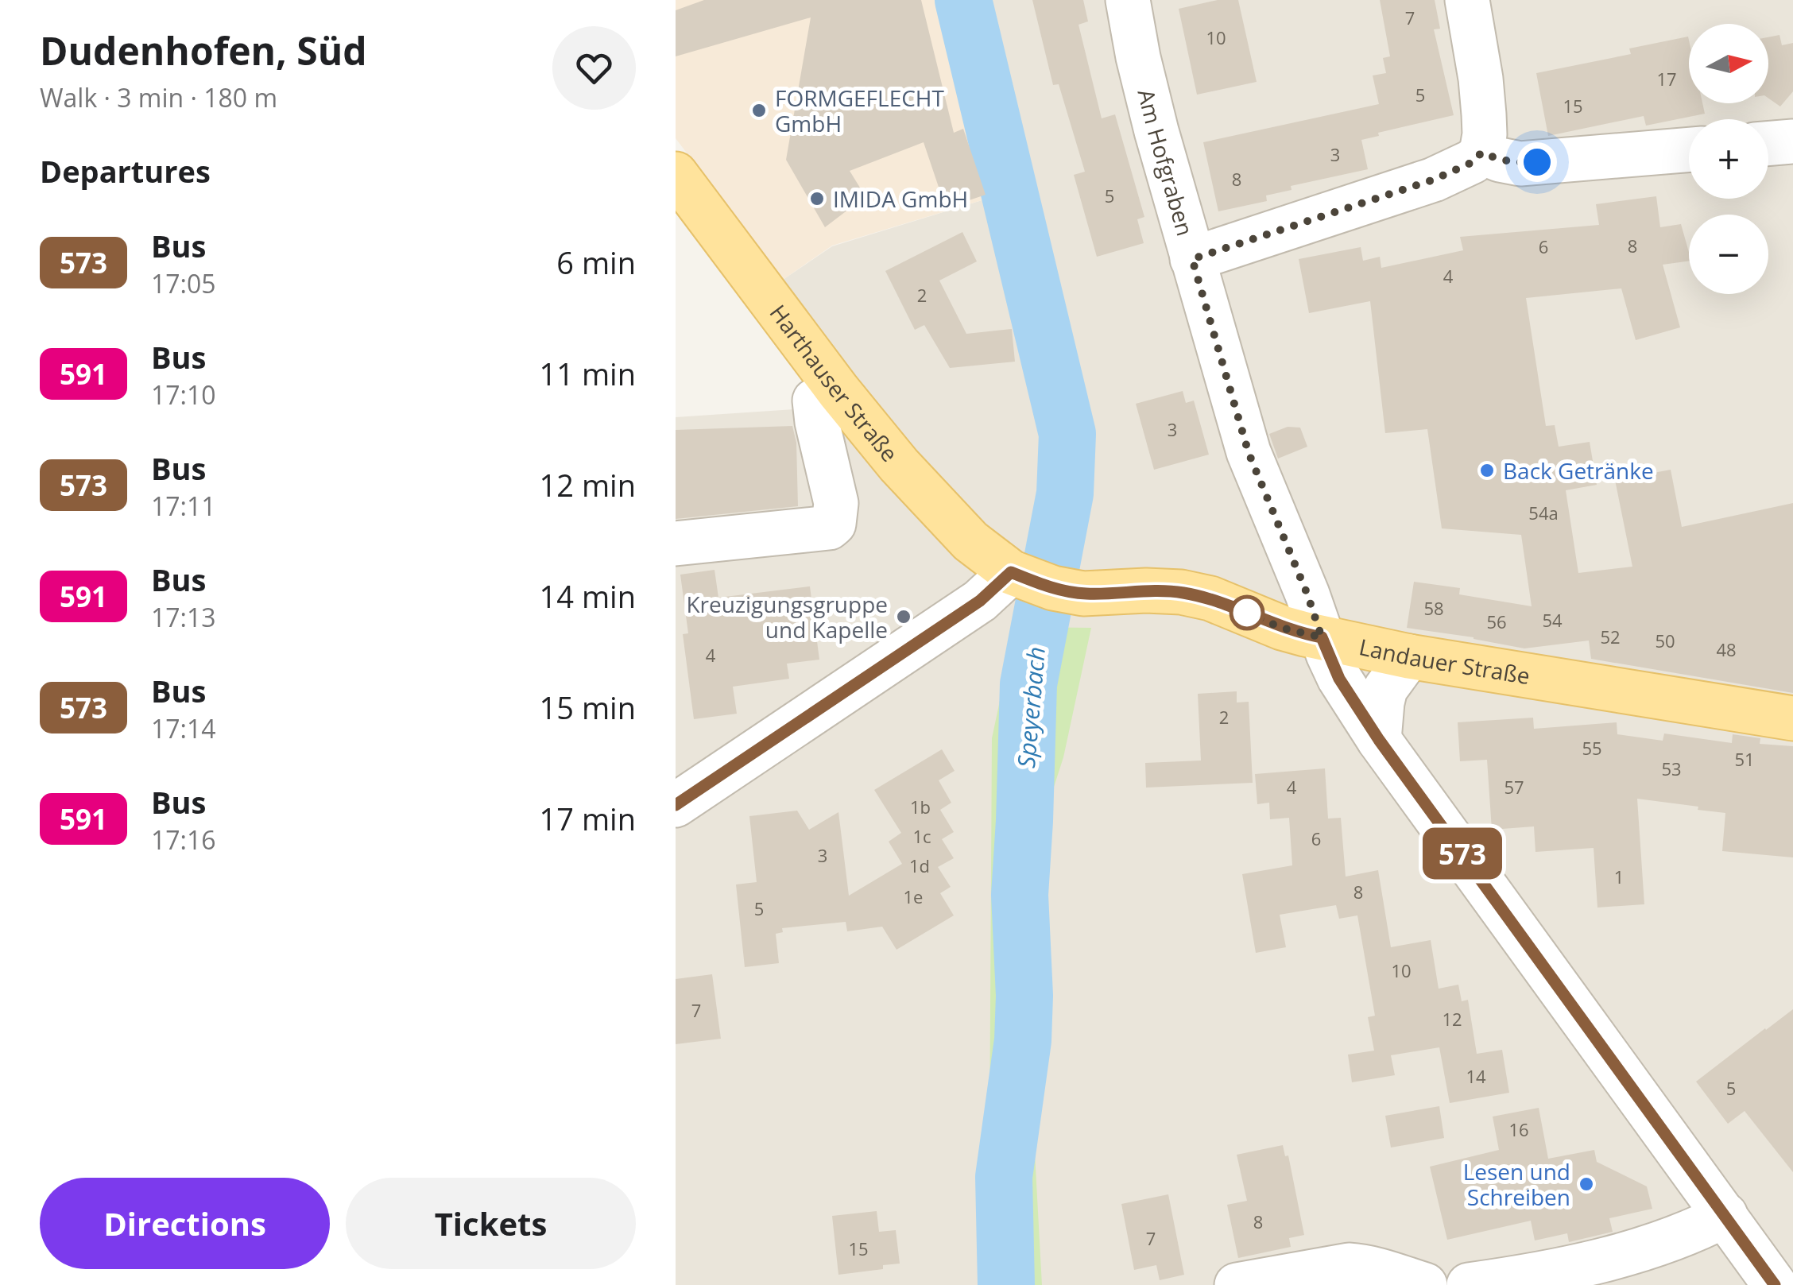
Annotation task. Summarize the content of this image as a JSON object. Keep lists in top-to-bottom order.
{
  "streets": {
    "main road": ["Harthauser Straße", "Landauer Straße"],
    "street": ["Am Hofgraben"]
  },
  "crossings": [
    ["Am Hofgraben", "Landauer Straße"],
    ["Harthauser Straße", "Landauer Straße"]
  ],
  "water": ["Speyerbach"],
  "places": [
    "FORMGEFLECHT GmbH",
    "IMIDA GmbH",
    "Back Getränke",
    "Kreuzigungsgruppe und Kapelle",
    "Lesen und Schreiben"
  ],
  "lines": ["bus line 573"],
  "house_numbers": [
    "7",
    "10",
    "17",
    "5",
    "15",
    "3",
    "8",
    "5",
    "8",
    "6",
    "4",
    "2",
    "3",
    "54a",
    "58",
    "54",
    "56",
    "52",
    "50",
    "48",
    "4",
    "2",
    "55",
    "51",
    "53",
    "4",
    "57",
    "1b",
    "1c",
    "6",
    "3",
    "1d",
    "1",
    "8",
    "1e",
    "5",
    "10",
    "7",
    "12",
    "14",
    "5",
    "16",
    "8",
    "7",
    "15"
  ],
  "north": "right",
  "page": {
    "heading": [
      ["Dudenhofen, Süd", "Walk · 3 min · 180 m"],
      "Departures"
    ],
    "on_map": "573",
    "map_buttons": ["+", "−"],
    "list": [
      {
        "mark": "573",
        "name": "Bus",
        "note": "17:05",
        "value": "6 min"
      },
      {
        "mark": "591",
        "name": "Bus",
        "note": "17:10",
        "value": "11 min"
      },
      {
        "mark": "573",
        "name": "Bus",
        "note": "17:11",
        "value": "12 min"
      },
      {
        "mark": "591",
        "name": "Bus",
        "note": "17:13",
        "value": "14 min"
      },
      {
        "mark": "573",
        "name": "Bus",
        "note": "17:14",
        "value": "15 min"
      },
      {
        "mark": "591",
        "name": "Bus",
        "note": "17:16",
        "value": "17 min"
      }
    ],
    "buttons": ["Directions", "Tickets"]
  }
}
